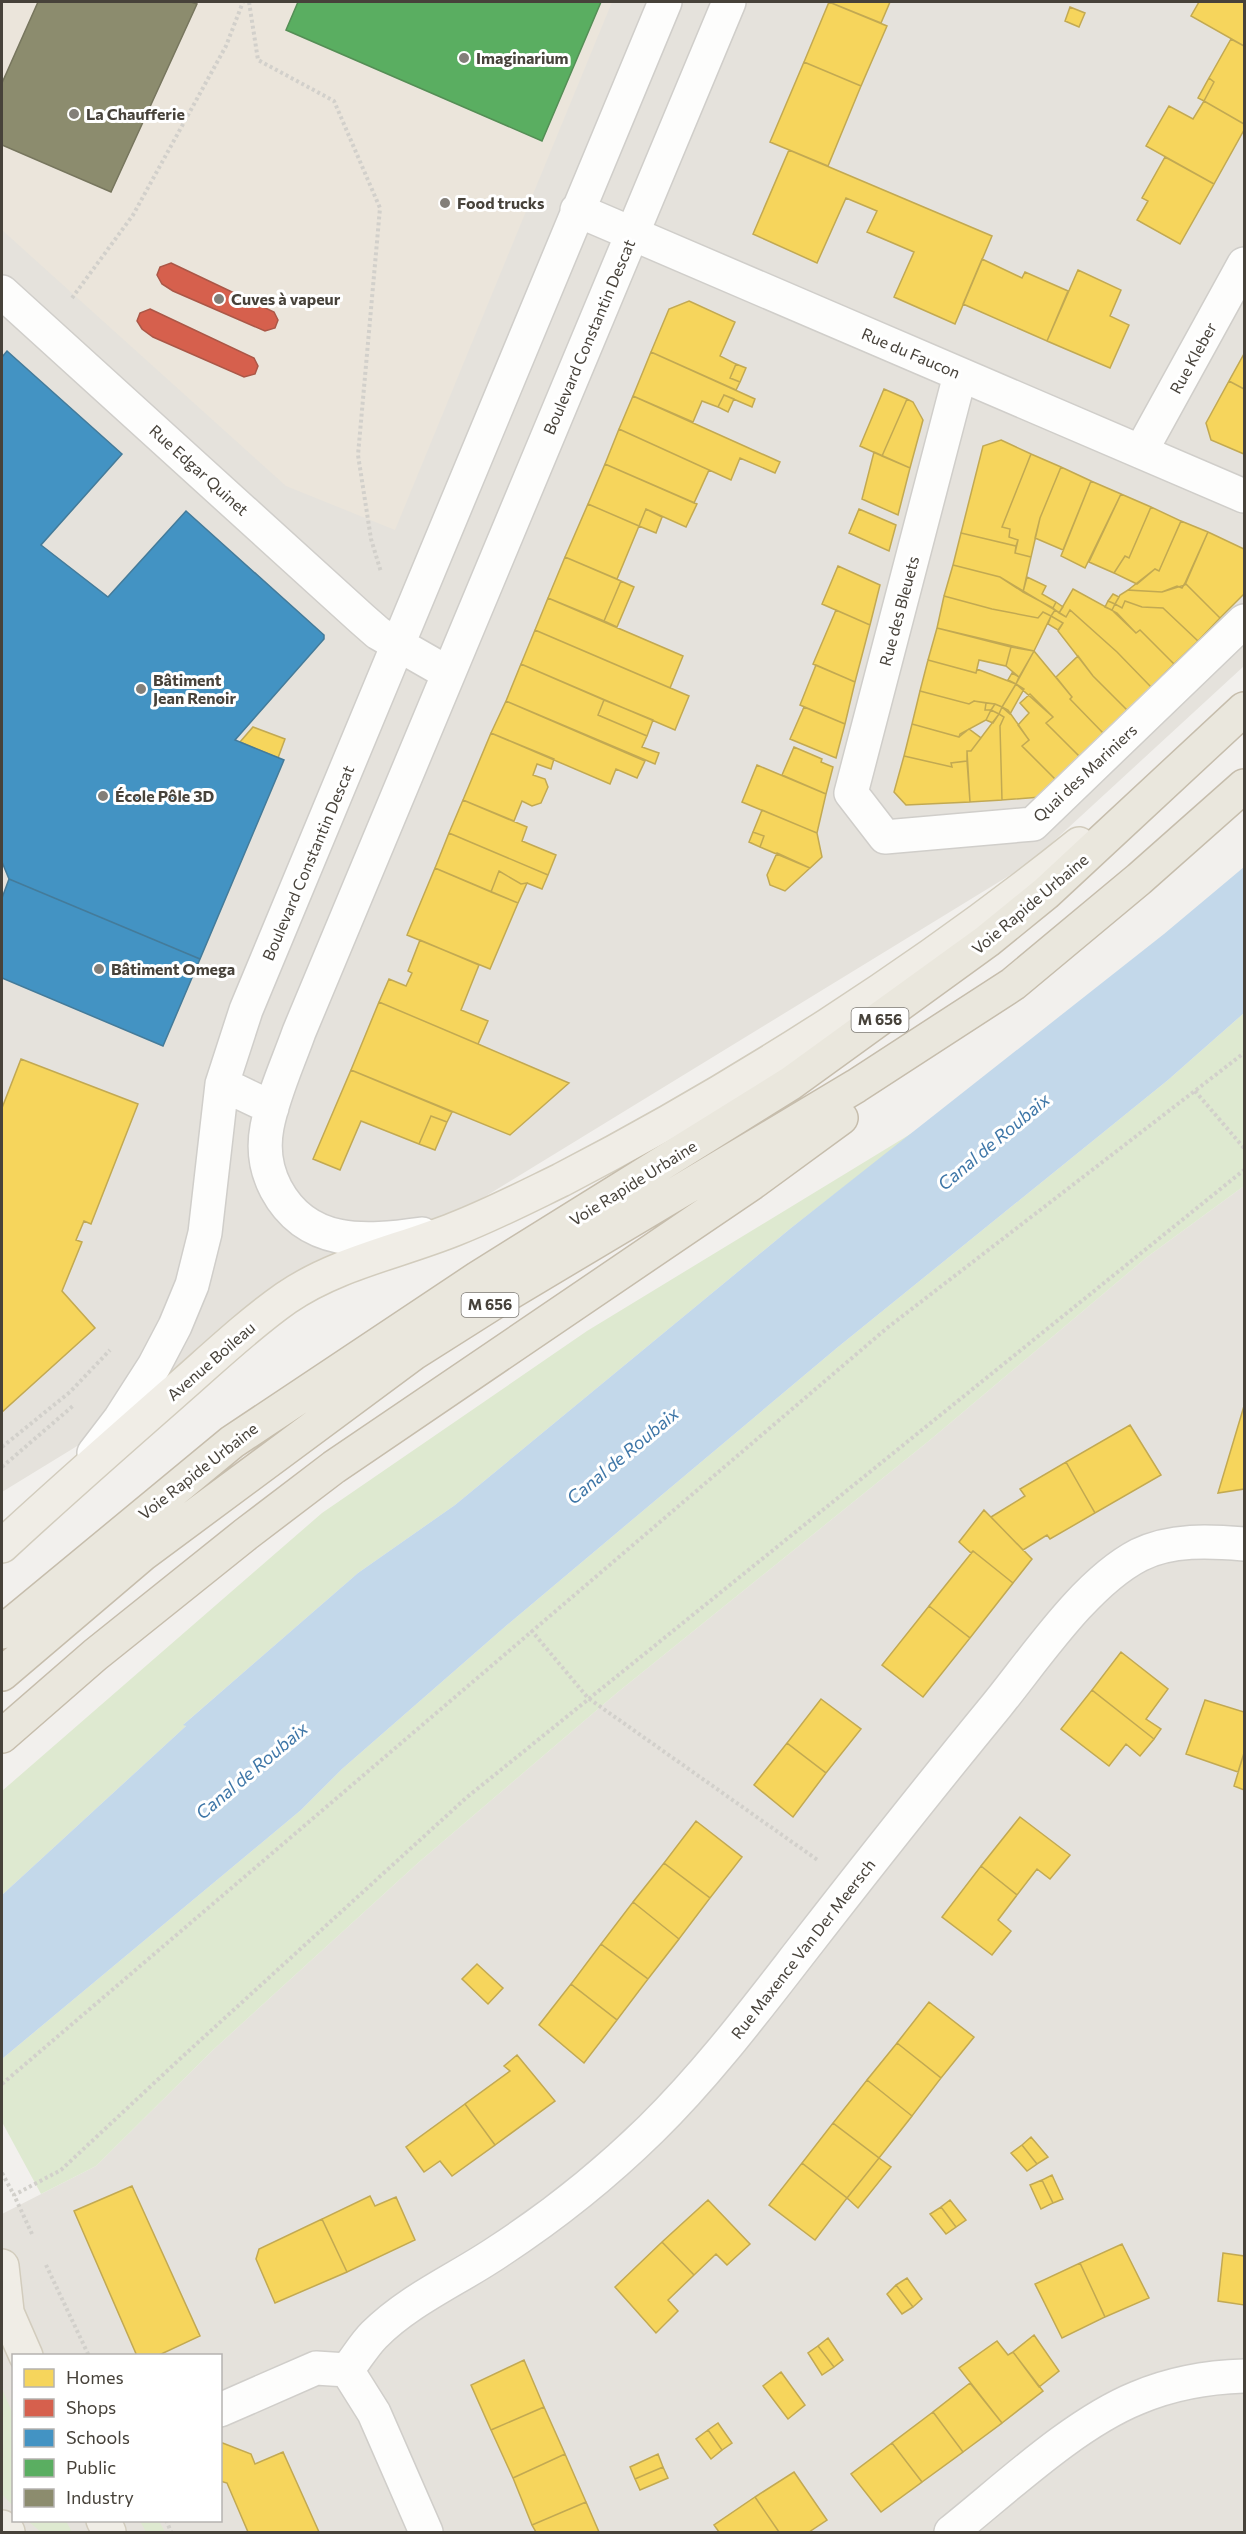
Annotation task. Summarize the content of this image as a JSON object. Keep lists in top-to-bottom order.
{
  "streets": {
    "highway": ["Voie Rapide Urbaine", "M 656"],
    "main road": ["Avenue Boileau"],
    "street": [
      "Boulevard Constantin Descat",
      "Rue du Faucon",
      "Rue Kleber",
      "Rue Edgar Quinet",
      "Rue des Bleuets",
      "Quai des Mariniers",
      "Rue Maxence Van Der Meersch"
    ]
  },
  "crossings": [
    ["Boulevard Constantin Descat", "Rue du Faucon"],
    ["Boulevard Constantin Descat", "Rue Edgar Quinet"],
    ["Boulevard Constantin Descat", "Avenue Boileau"],
    ["Rue du Faucon", "Rue Kleber"],
    ["Rue du Faucon", "Rue des Bleuets"],
    ["Rue des Bleuets", "Quai des Mariniers"],
    ["Voie Rapide Urbaine", "Avenue Boileau"]
  ],
  "water": ["Canal de Roubaix"],
  "places": [
    "Imaginarium",
    "La Chaufferie",
    "Food trucks",
    "Cuves à vapeur",
    "Bâtiment Jean Renoir",
    "École Pôle 3D",
    "Bâtiment Omega"
  ],
  "legend": [
    "Homes",
    "Shops",
    "Schools",
    "Public",
    "Industry"
  ]
}
